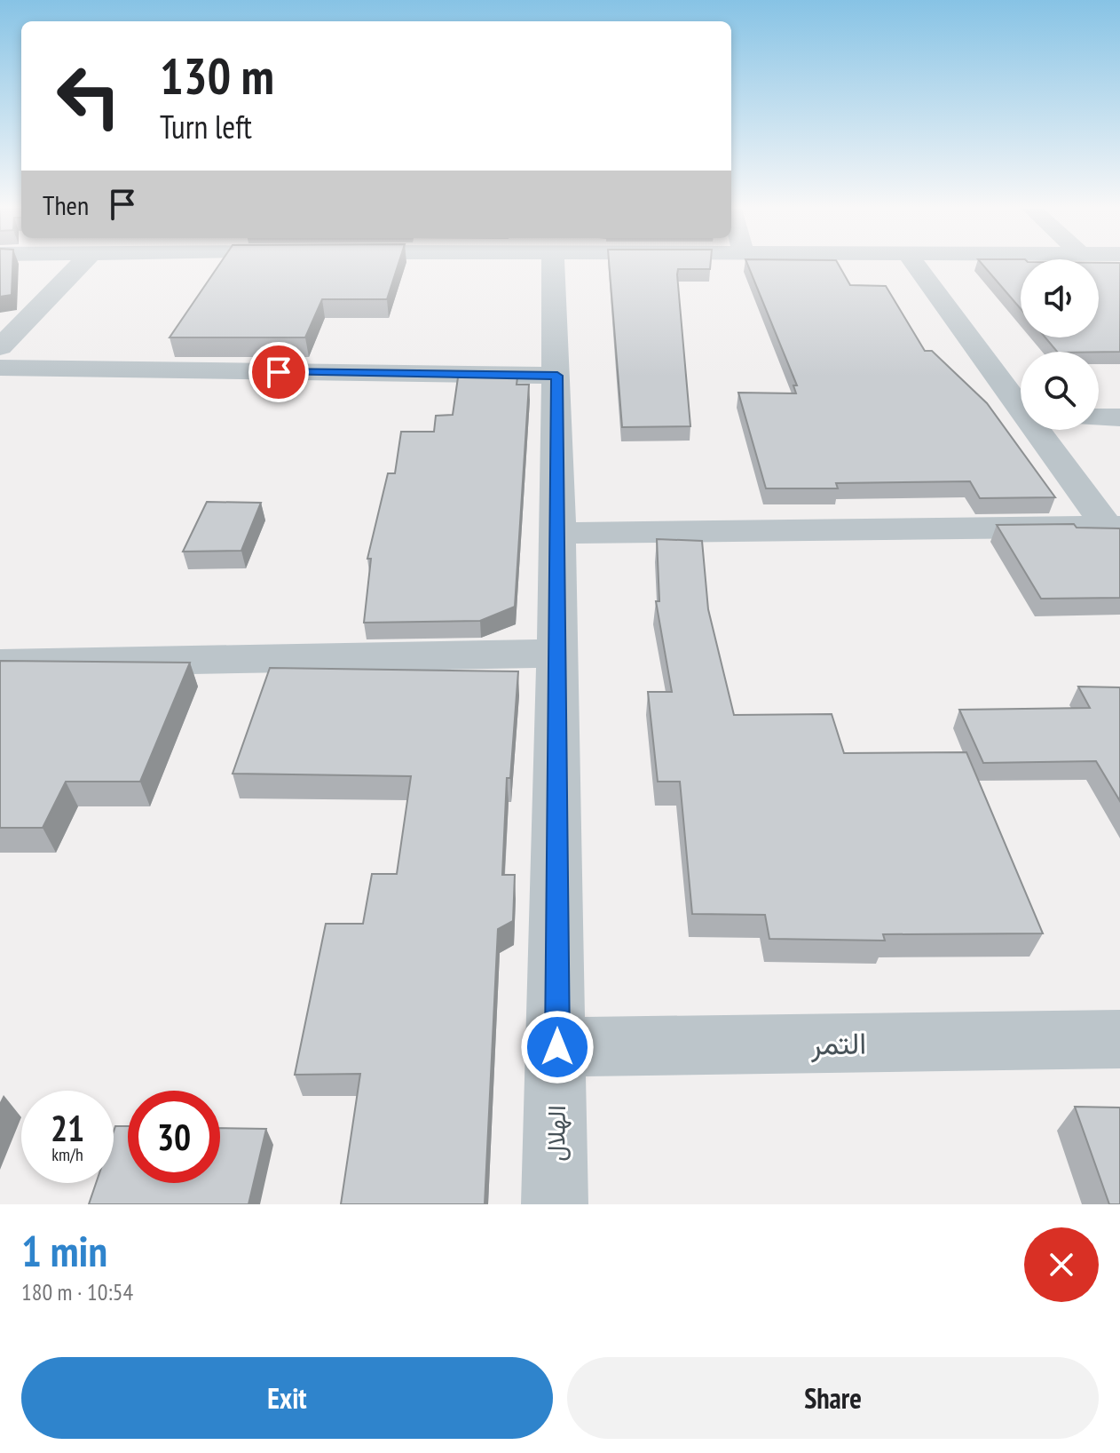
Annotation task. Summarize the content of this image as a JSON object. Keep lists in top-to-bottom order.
{
  "streets": {
    "street": ["التمر", "الهلال"]
  },
  "crossings": [
    ["التمر", "الهلال"]
  ],
  "page": {
    "turn": ["130 m", "Turn left"],
    "then": "Then",
    "speed": "21 km/h",
    "limit": "30",
    "heading": ["1 min", "180 m · 10:54"],
    "buttons": ["Exit", "Share"]
  }
}
